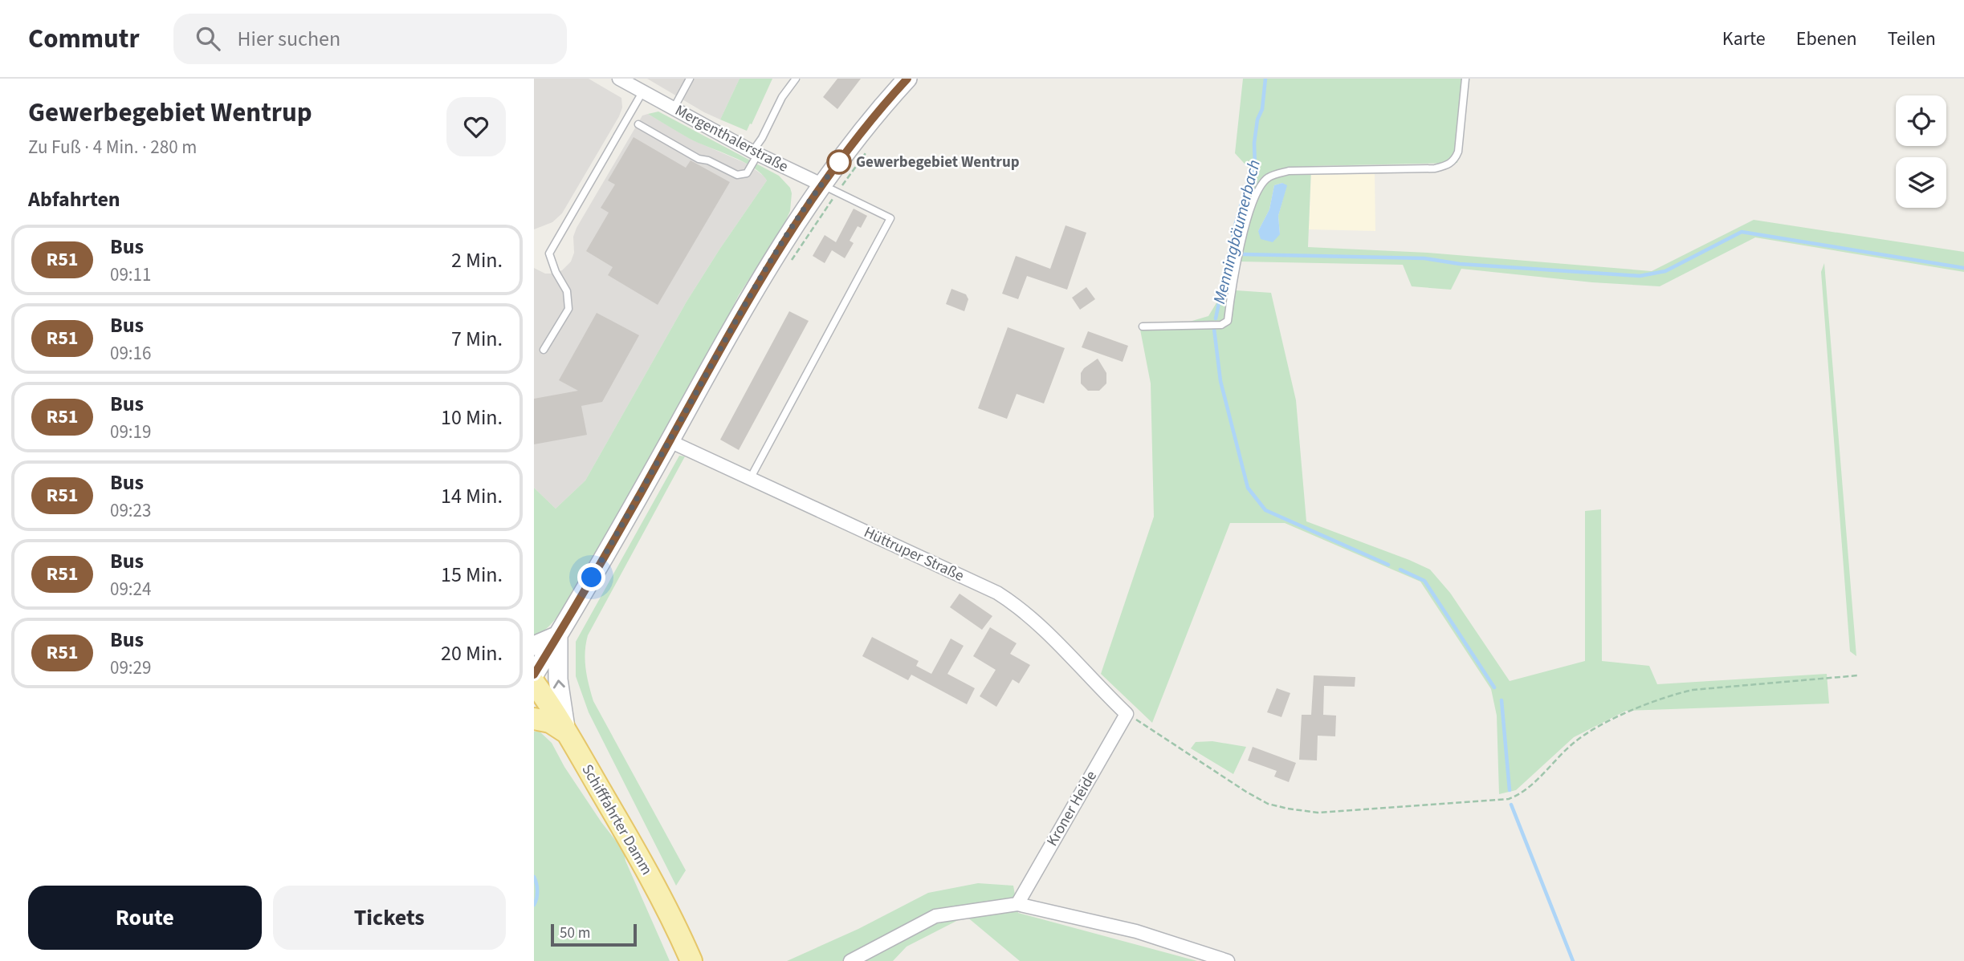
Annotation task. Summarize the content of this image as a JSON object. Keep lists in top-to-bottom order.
{
  "streets": {
    "main road": ["Schifffahrter Damm"],
    "street": ["Mergenthalerstraße", "Hüttruper Straße", "Kroner Heide"]
  },
  "crossings": [
    ["Hüttruper Straße", "Kroner Heide"]
  ],
  "water": ["Menningbäumerbach"],
  "places": ["Gewerbegebiet Wentrup"],
  "lines": ["bus line R51"],
  "scale_bar": "50 m",
  "page": {
    "header": "Commutr",
    "search": "Hier suchen",
    "nav": ["Karte", "Ebenen", "Teilen"],
    "heading": [
      ["Gewerbegebiet Wentrup", "Zu Fuß · 4 Min. · 280 m"],
      "Abfahrten"
    ],
    "list": [
      {
        "mark": "R51",
        "name": "Bus",
        "note": "09:11",
        "value": "2 Min."
      },
      {
        "mark": "R51",
        "name": "Bus",
        "note": "09:16",
        "value": "7 Min."
      },
      {
        "mark": "R51",
        "name": "Bus",
        "note": "09:19",
        "value": "10 Min."
      },
      {
        "mark": "R51",
        "name": "Bus",
        "note": "09:23",
        "value": "14 Min."
      },
      {
        "mark": "R51",
        "name": "Bus",
        "note": "09:24",
        "value": "15 Min."
      },
      {
        "mark": "R51",
        "name": "Bus",
        "note": "09:29",
        "value": "20 Min."
      }
    ],
    "buttons": ["Route", "Tickets"],
    "scale": "50 m"
  }
}
